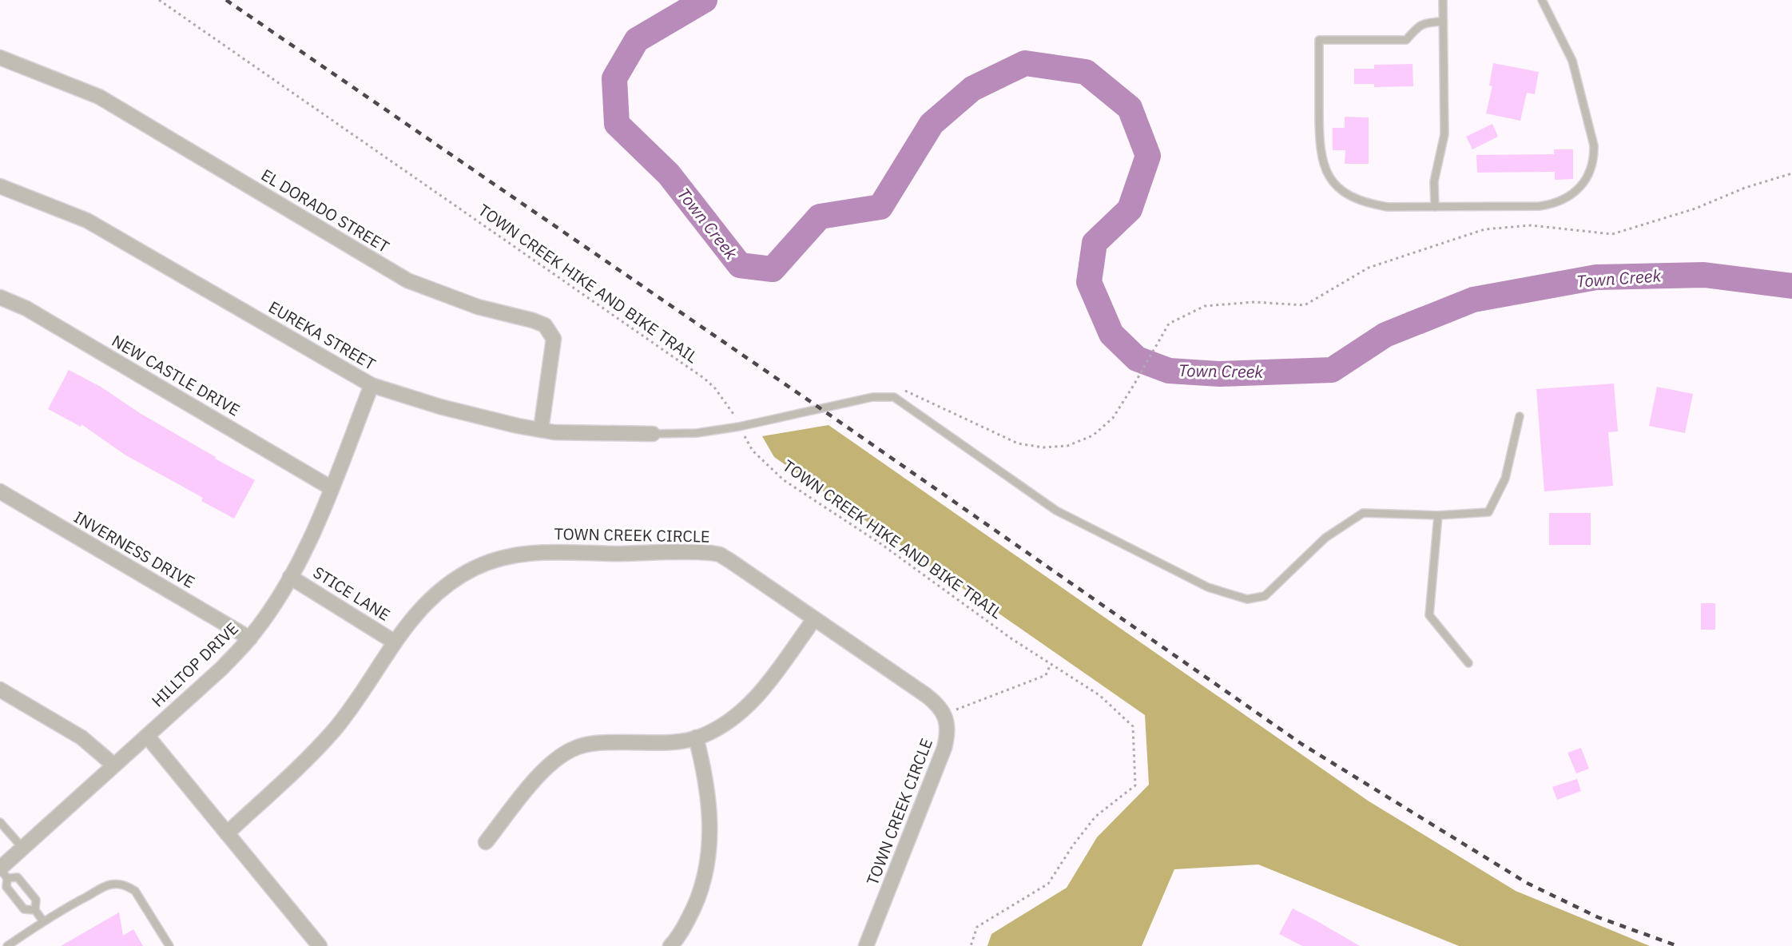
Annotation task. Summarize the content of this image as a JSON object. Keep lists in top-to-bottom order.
{
  "streets": {
    "street": [
      "EL DORADO STREET",
      "EUREKA STREET",
      "NEW CASTLE DRIVE",
      "TOWN CREEK CIRCLE",
      "INVERNESS DRIVE",
      "STICE LANE",
      "HILLTOP DRIVE"
    ],
    "path": ["TOWN CREEK HIKE AND BIKE TRAIL"]
  },
  "crossings": [
    ["EL DORADO STREET", "EUREKA STREET"],
    ["EUREKA STREET", "HILLTOP DRIVE"],
    ["NEW CASTLE DRIVE", "HILLTOP DRIVE"],
    ["TOWN CREEK CIRCLE", "STICE LANE"],
    ["INVERNESS DRIVE", "HILLTOP DRIVE"],
    ["STICE LANE", "HILLTOP DRIVE"]
  ],
  "water": ["Town Creek"]
}
